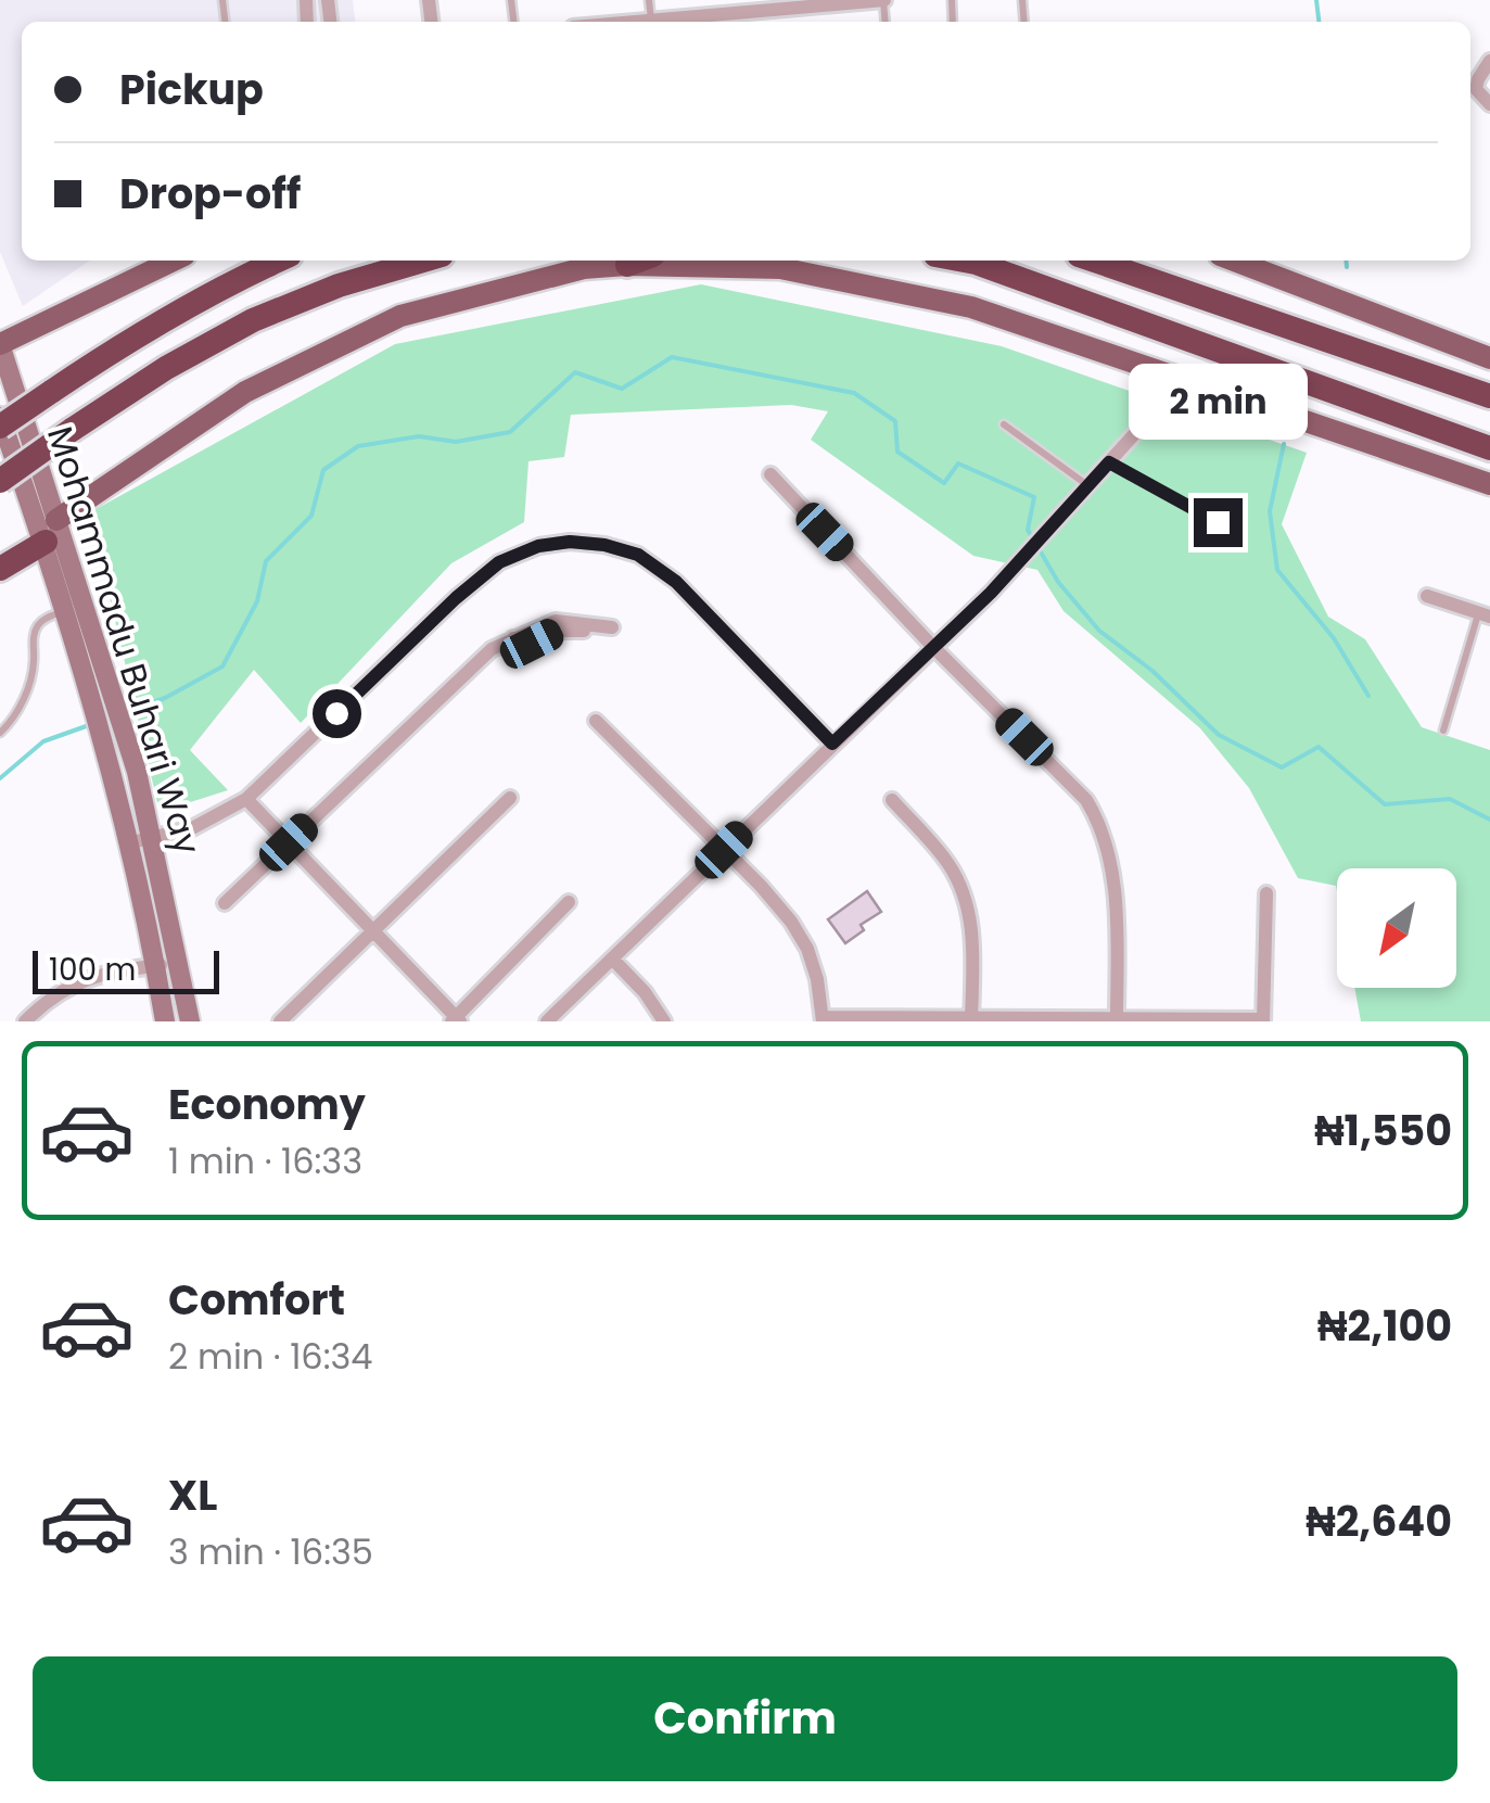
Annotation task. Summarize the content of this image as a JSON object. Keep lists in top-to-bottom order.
{
  "streets": {
    "main road": ["Mohammadu Buhari Way"]
  },
  "scale_bar": "100 m",
  "north": "bottom left",
  "page": {
    "banner": ["Pickup", "Drop-off"],
    "bubble": "2 min",
    "scale": "100 m",
    "list": [
      {
        "name": "Economy",
        "note": "1 min · 16:33",
        "value": "₦1,550"
      },
      {
        "name": "Comfort",
        "note": "2 min · 16:34",
        "value": "₦2,100"
      },
      {
        "name": "XL",
        "note": "3 min · 16:35",
        "value": "₦2,640"
      }
    ],
    "buttons": "Confirm"
  }
}
